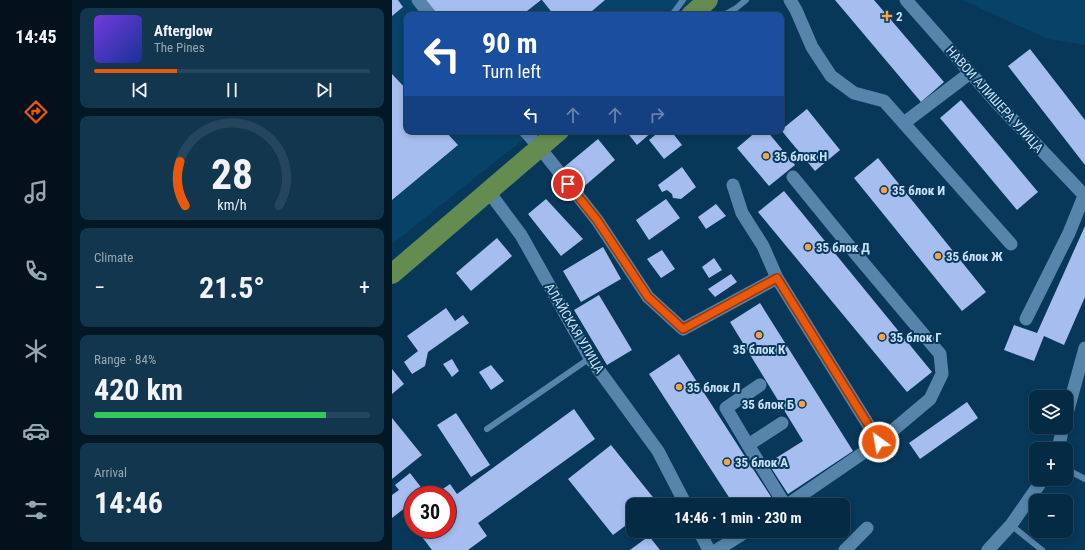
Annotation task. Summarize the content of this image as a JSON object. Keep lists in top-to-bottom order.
{
  "streets": {
    "street": ["НАВОИ АЛИШЕРА УЛИЦА", "АЛАЙСКАЯ УЛИЦА"]
  },
  "places": {
    "health": ["2"],
    "other": [
      "35 блок Н",
      "35 блок И",
      "35 блок Д",
      "35 блок Ж",
      "35 блок К",
      "35 блок Г",
      "35 блок Л",
      "35 блок Б",
      "35 блок А"
    ]
  },
  "page": {
    "tabs": "14:45",
    "turn": ["90 m", "Turn left"],
    "song": ["Afterglow", "The Pines"],
    "tile": [
      "Climate",
      ["Range · 84%", "420 km"],
      ["Arrival", "14:46"]
    ],
    "heat": ["−", "21.5°", "+"],
    "map_buttons": ["+", "−"],
    "limit": "30",
    "trip": "14:46 · 1 min · 230 m",
    "gauge": ["28", "km/h"]
  }
}
